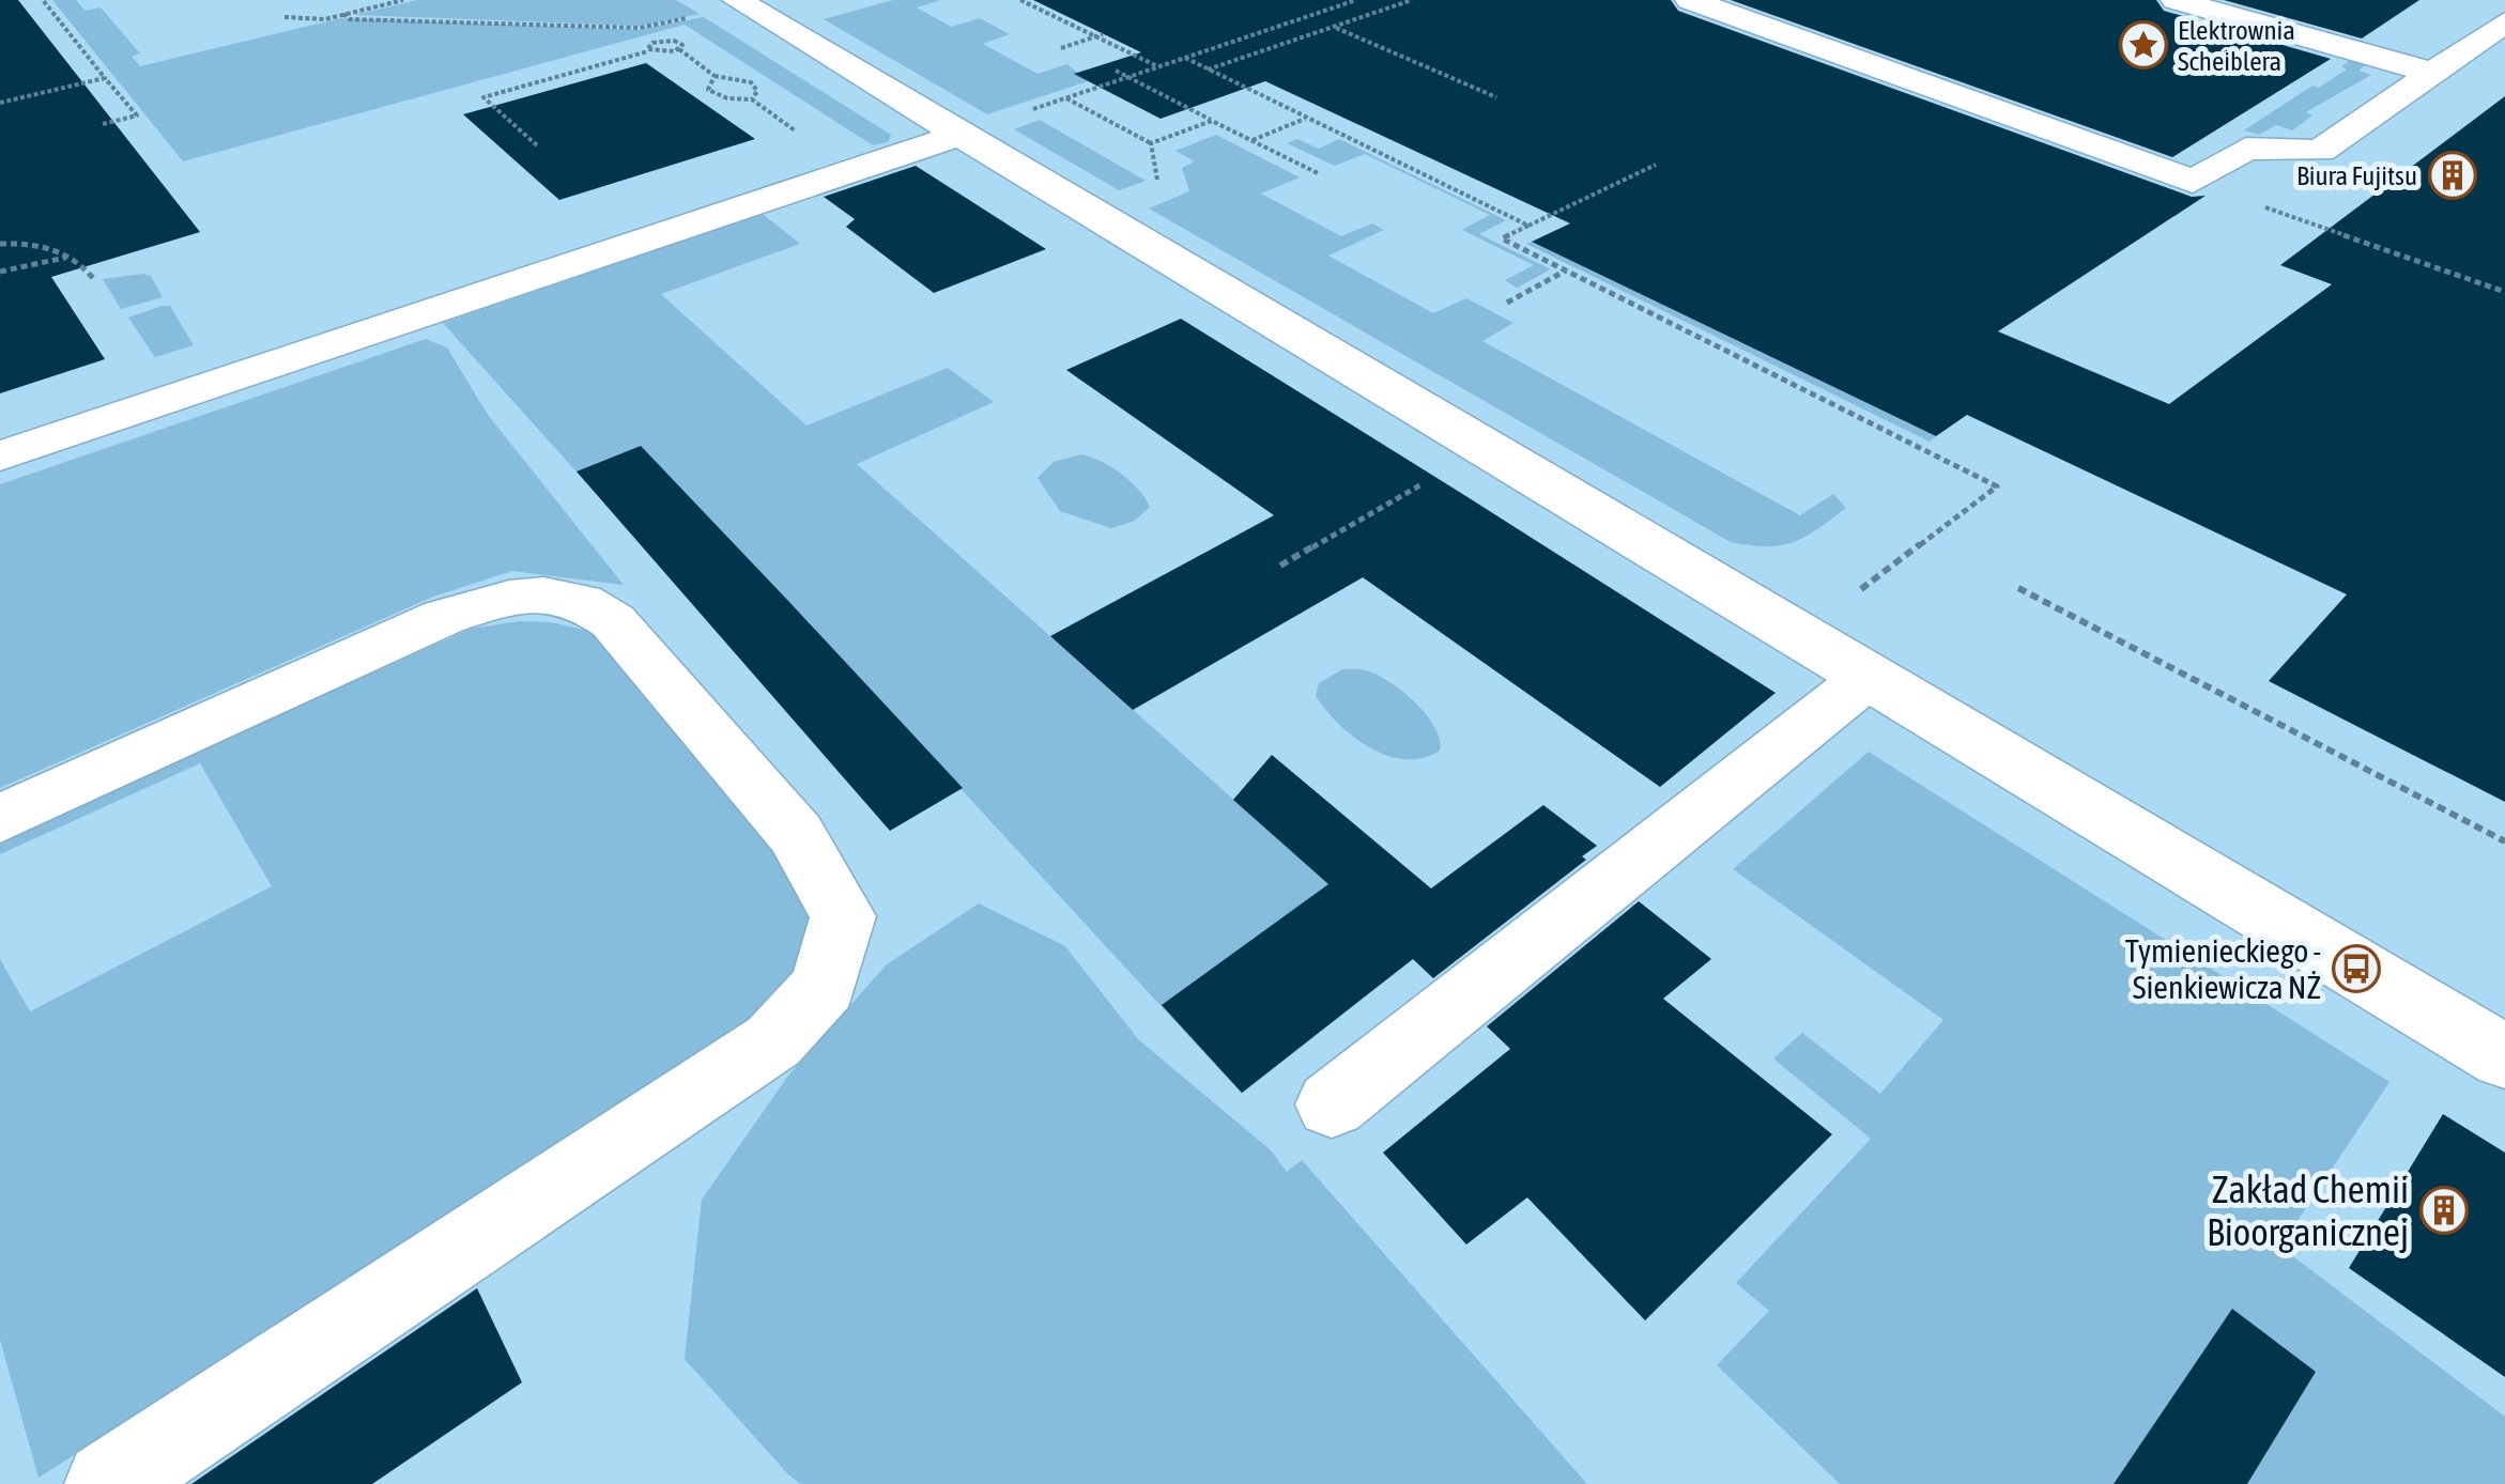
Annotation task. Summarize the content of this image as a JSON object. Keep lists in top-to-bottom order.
{
  "places": {
    "place": ["Elektrownia Scheiblera"],
    "building": ["Biura Fujitsu", "Zakład Chemii Bioorganicznej"],
    "bus stop": ["Tymienieckiego - Sienkiewicza NŻ"]
  }
}
